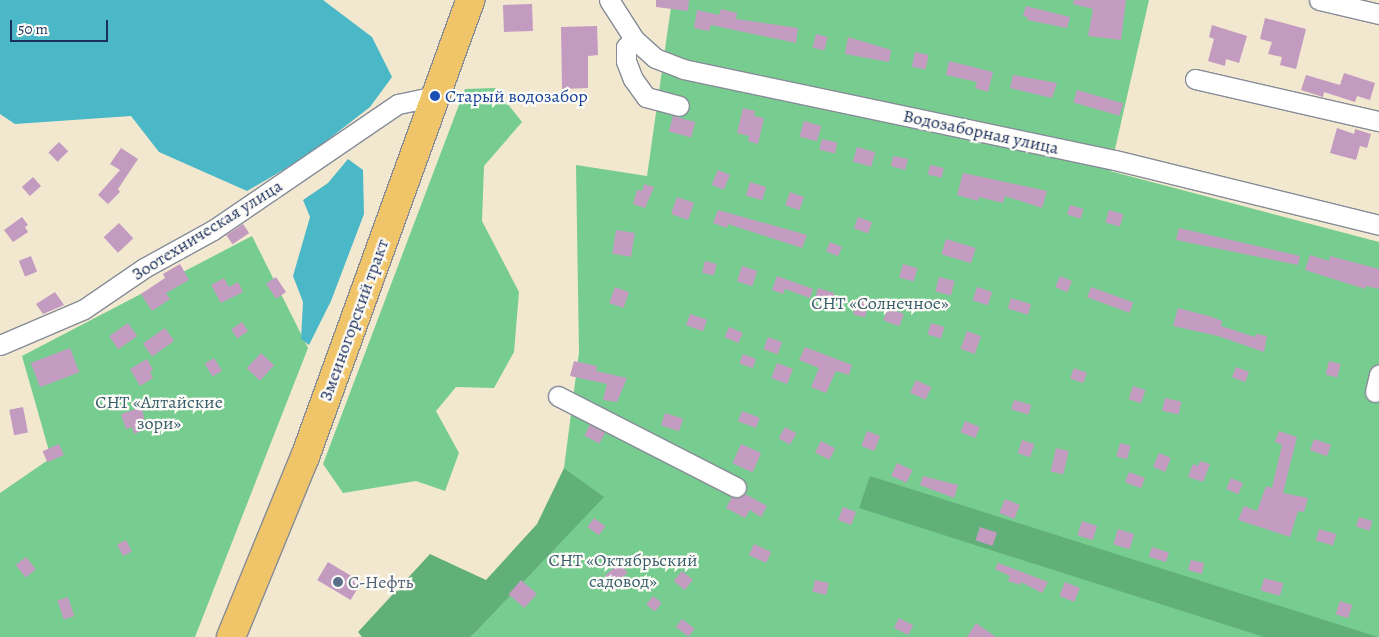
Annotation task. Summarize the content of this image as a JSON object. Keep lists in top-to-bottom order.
{
  "streets": {
    "highway": ["Змеиногорский тракт"],
    "street": ["Водозаборная улица", "Зоотехническая улица"]
  },
  "crossings": [
    ["Зоотехническая улица", "Змеиногорский тракт"]
  ],
  "parks": ["СНТ «Солнечное»", "СНТ «Алтайские зори»", "СНТ «Октябрьский садовод»"],
  "places": ["Старый водозабор", "С-Нефть"],
  "scale_bar": "50 m"
}
